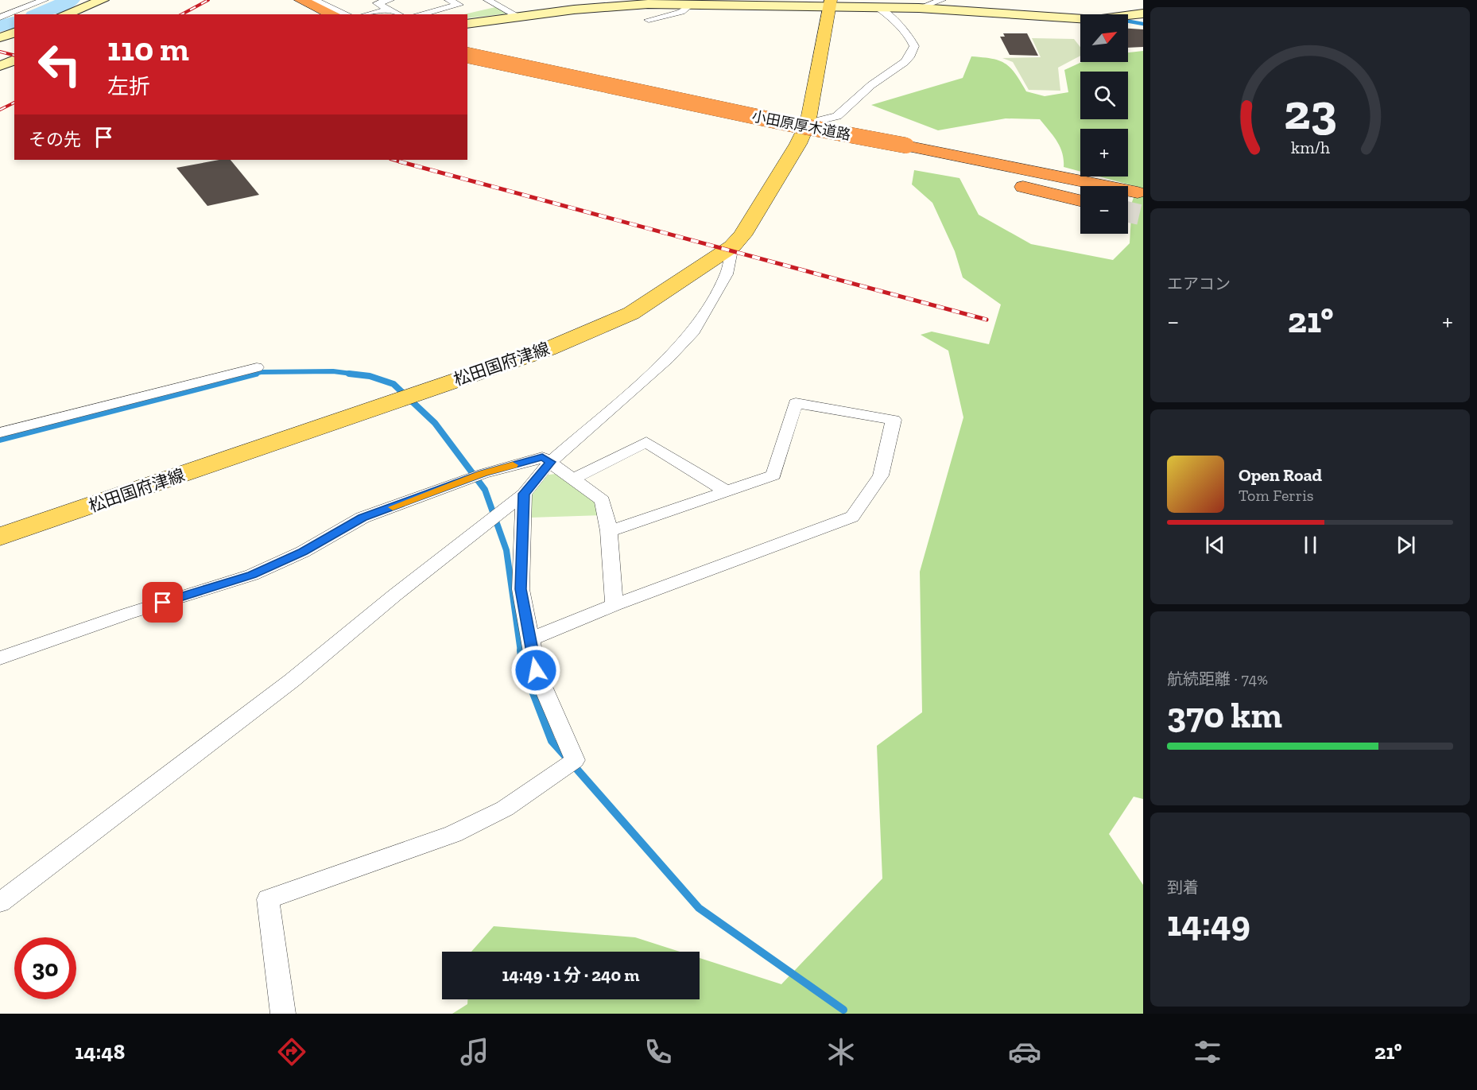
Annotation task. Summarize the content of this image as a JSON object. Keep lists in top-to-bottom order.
{
  "streets": {
    "highway": ["小田原厚木道路"],
    "main road": ["松田国府津線"]
  },
  "north": "top right",
  "page": {
    "map_buttons": ["+", "−"],
    "turn": ["110 m", "左折"],
    "then": "その先",
    "tile": [
      "エアコン",
      ["航続距離 · 74%", "370 km"],
      ["到着", "14:49"]
    ],
    "heat": ["−", "21°", "+"],
    "song": ["Open Road", "Tom Ferris"],
    "limit": "30",
    "trip": "14:49 · 1 分 · 240 m",
    "tabs": ["14:48", "21°"],
    "gauge": ["23", "km/h"]
  }
}
